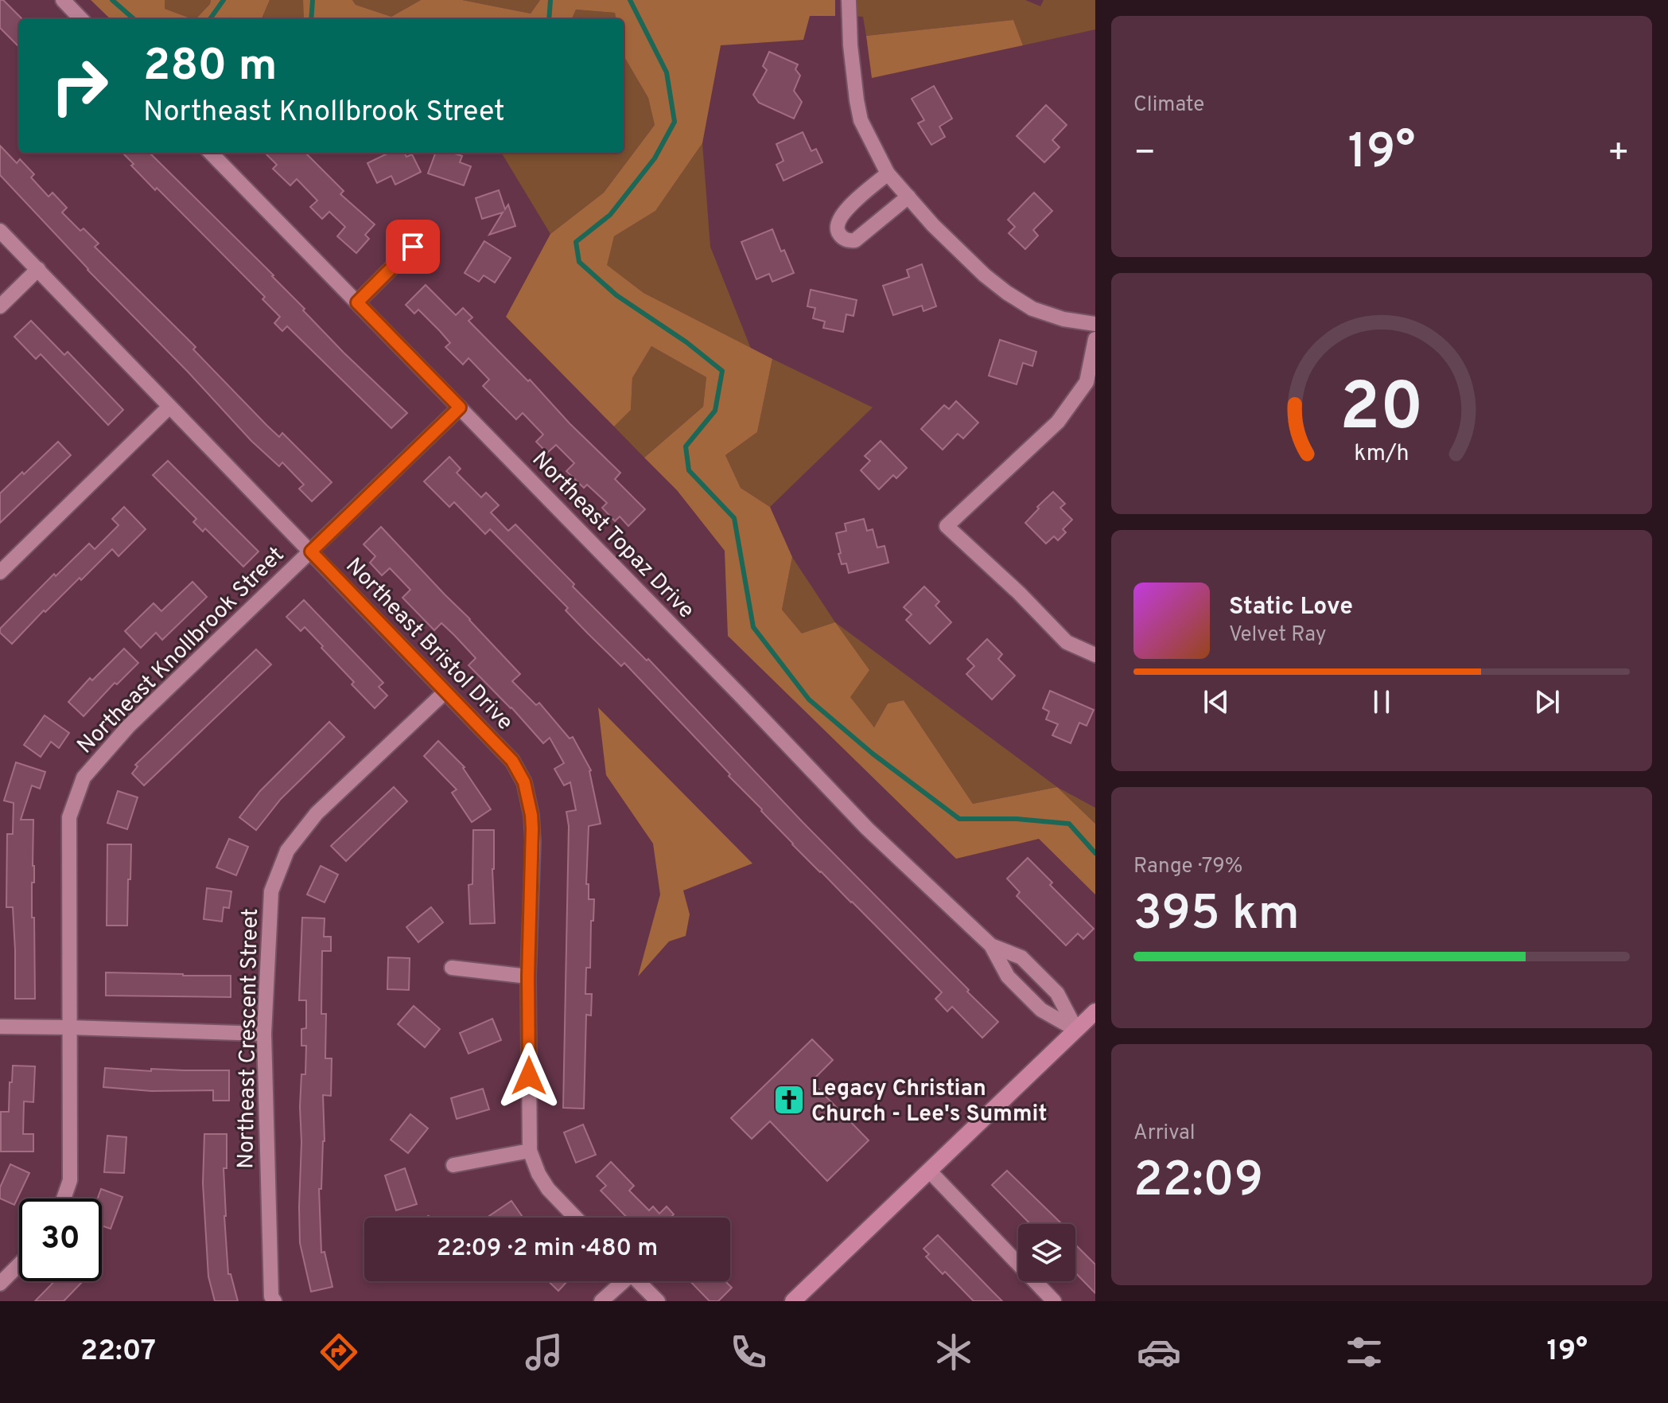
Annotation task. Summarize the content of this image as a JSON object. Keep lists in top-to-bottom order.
{
  "streets": {
    "street": [
      "Northeast Topaz Drive",
      "Northeast Bristol Drive",
      "Northeast Knollbrook Street",
      "Northeast Crescent Street"
    ]
  },
  "crossings": [
    ["Northeast Topaz Drive", "Northeast Knollbrook Street"],
    ["Northeast Bristol Drive", "Northeast Knollbrook Street"],
    ["Northeast Bristol Drive", "Northeast Crescent Street"]
  ],
  "places": {
    "church": ["Legacy Christian Church - Lee's Summit"]
  },
  "page": {
    "tile": [
      "Climate",
      ["Range · 79%", "395 km"],
      ["Arrival", "22:09"]
    ],
    "turn": ["280 m", "Northeast Knollbrook Street"],
    "heat": ["−", "19°", "+"],
    "song": ["Static Love", "Velvet Ray"],
    "limit": "30",
    "trip": "22:09 · 2 min · 480 m",
    "tabs": ["22:07", "19°"],
    "gauge": ["20", "km/h"]
  }
}
